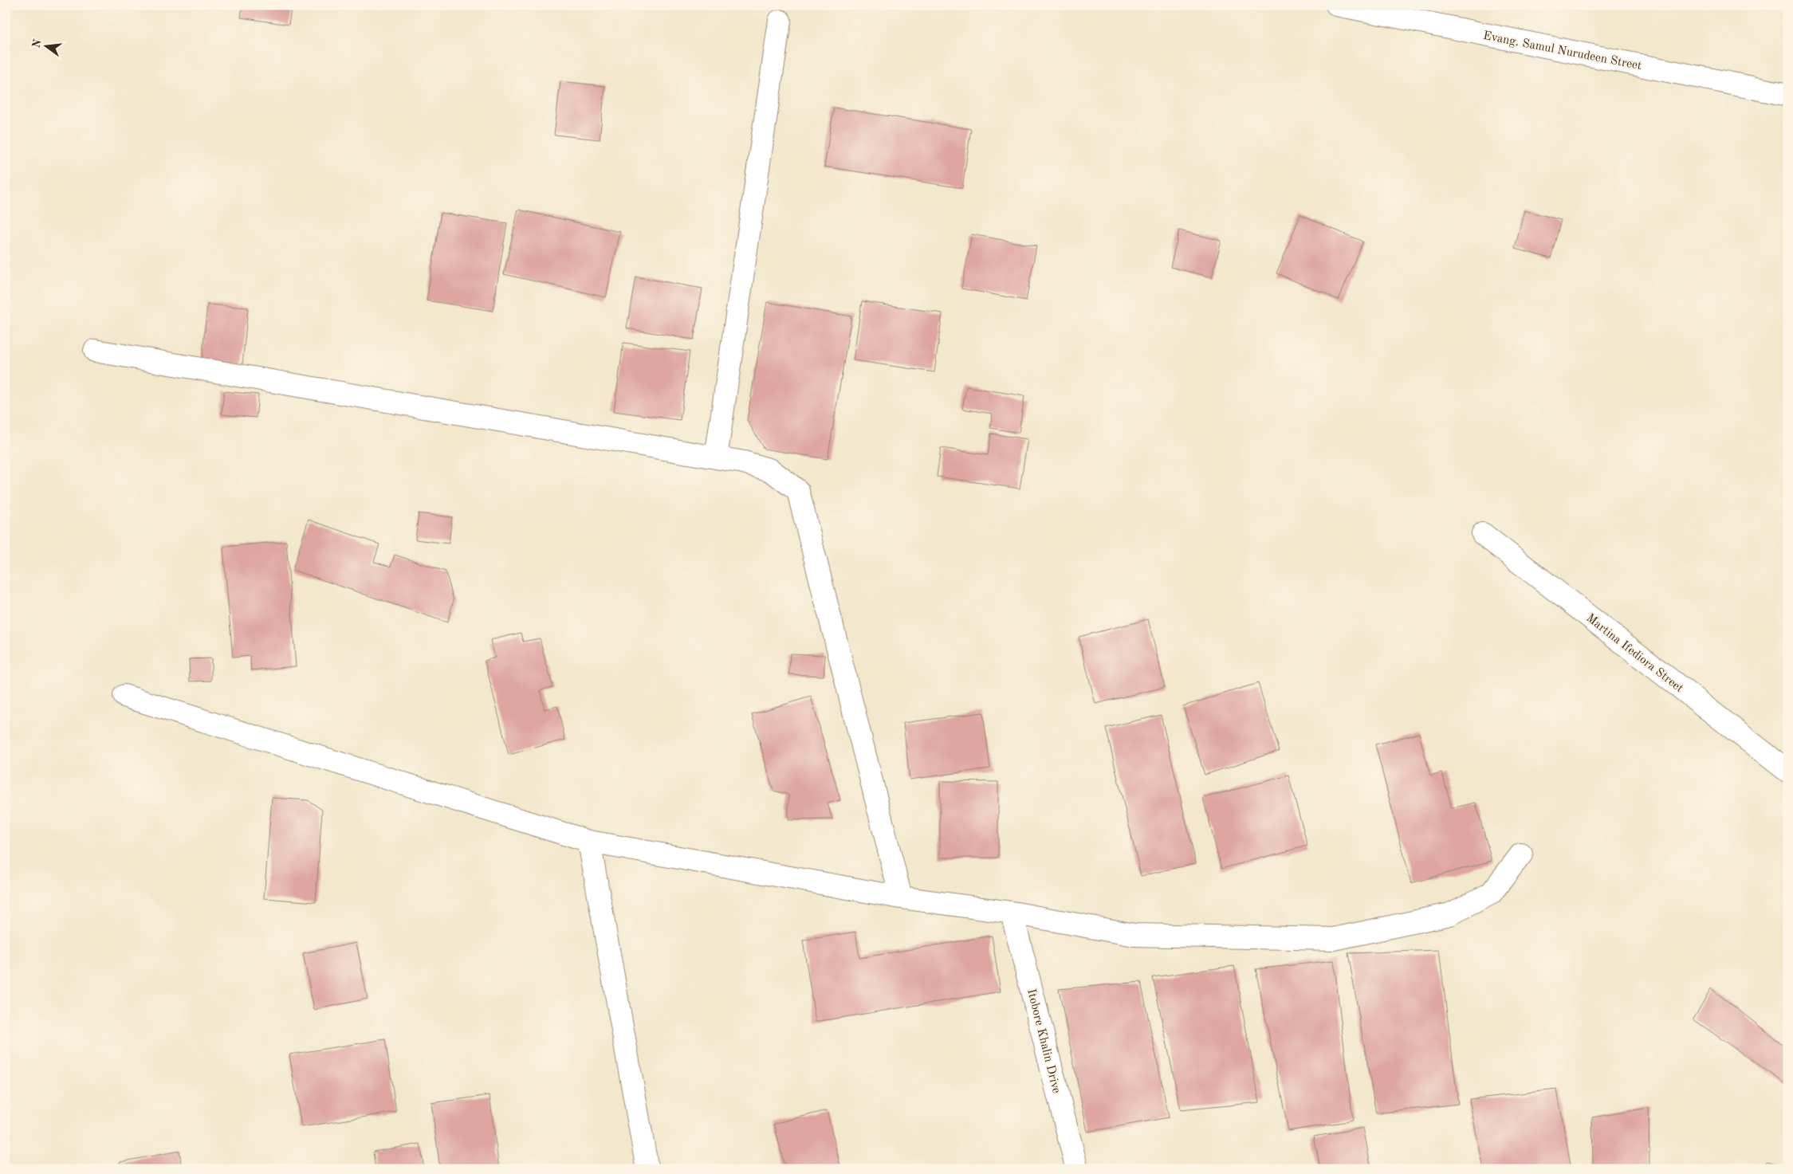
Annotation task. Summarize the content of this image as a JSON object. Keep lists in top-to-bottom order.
{
  "streets": {
    "street": ["Evang. Samul Nurudeen Street", "Martina Ifediora Street", "Itobore Khalin Drive"]
  },
  "north": "left"
}
